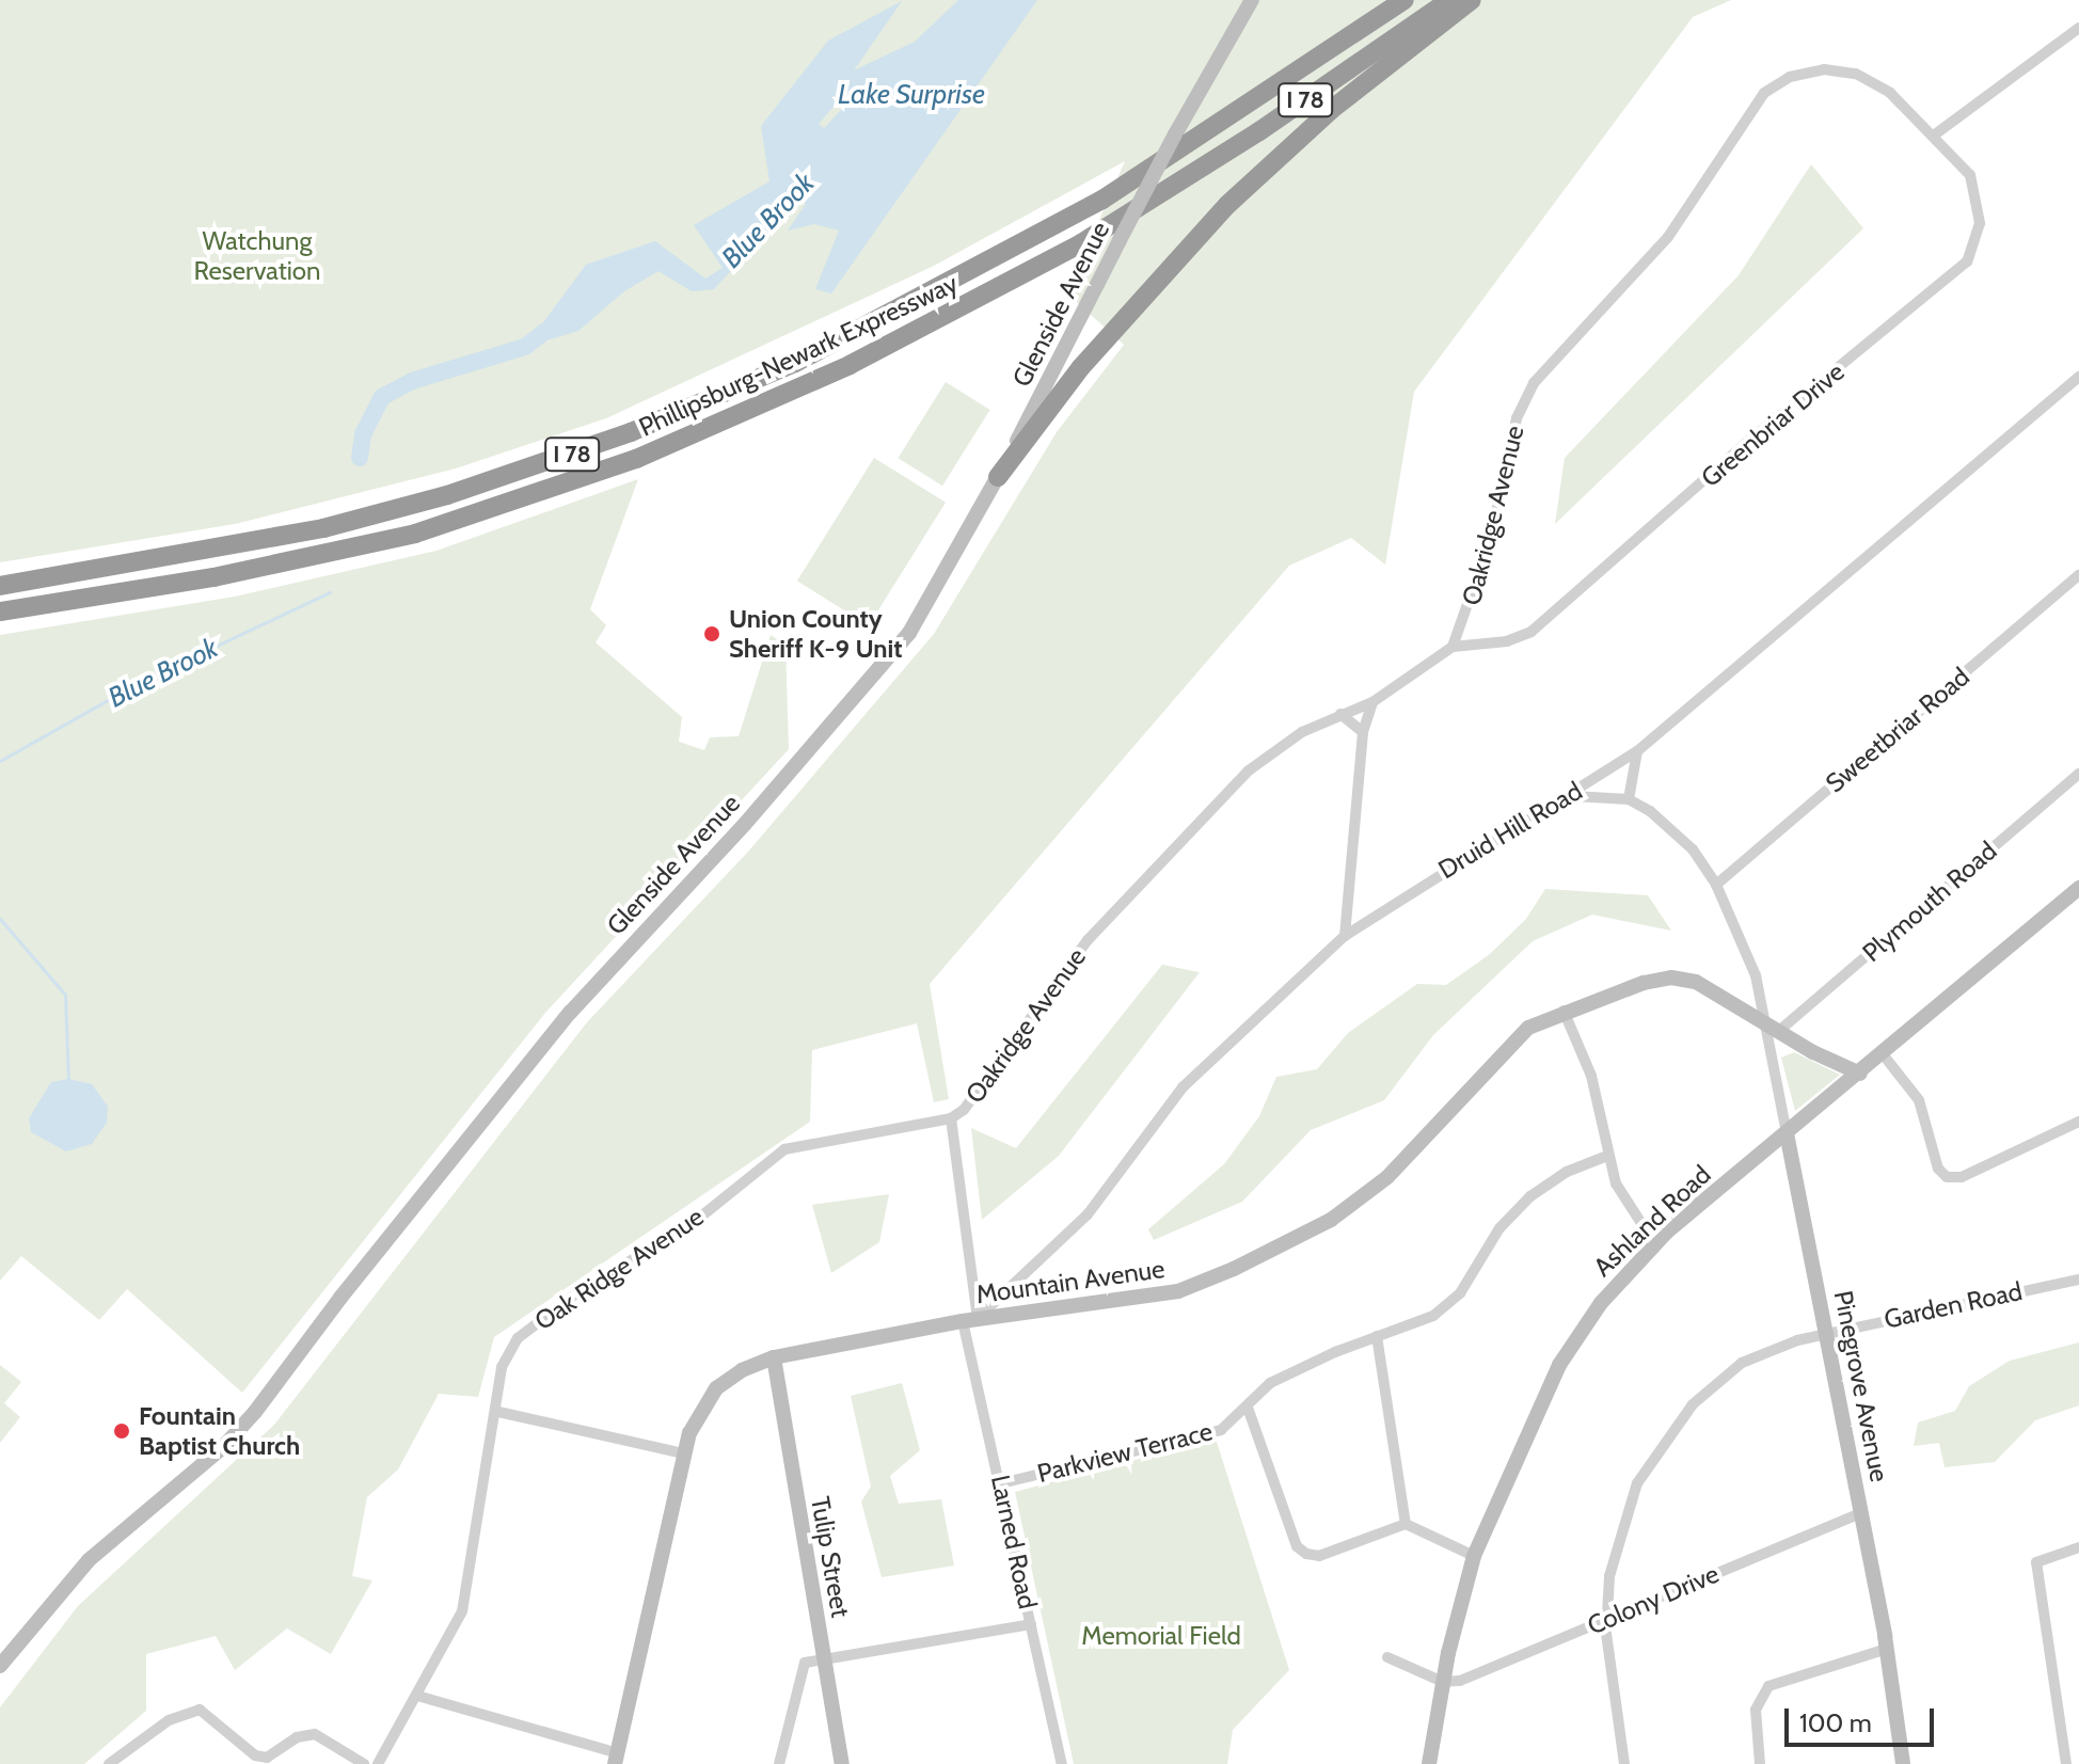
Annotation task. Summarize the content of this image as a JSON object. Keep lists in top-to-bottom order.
{
  "streets": {
    "highway": ["I 78", "Phillipsburg-Newark Expressway"],
    "main road": [
      "Glenside Avenue",
      "Ashland Road",
      "Mountain Avenue",
      "Pinegrove Avenue",
      "Tulip Street"
    ],
    "street": [
      "Greenbriar Drive",
      "Oakridge Avenue",
      "Sweetbriar Road",
      "Druid Hill Road",
      "Plymouth Road",
      "Oak Ridge Avenue",
      "Garden Road",
      "Parkview Terrace",
      "Larned Road",
      "Colony Drive"
    ]
  },
  "crossings": [
    ["Greenbriar Drive", "Oakridge Avenue"],
    ["Oakridge Avenue", "Oak Ridge Avenue"],
    ["Oakridge Avenue", "Larned Road"],
    ["Sweetbriar Road", "Pinegrove Avenue"],
    ["Druid Hill Road", "Mountain Avenue"],
    ["Druid Hill Road", "Larned Road"],
    ["Plymouth Road", "Mountain Avenue"],
    ["Ashland Road", "Mountain Avenue"],
    ["Ashland Road", "Pinegrove Avenue"],
    ["Ashland Road", "Colony Drive"],
    ["Oak Ridge Avenue", "Larned Road"],
    ["Mountain Avenue", "Pinegrove Avenue"],
    ["Mountain Avenue", "Larned Road"],
    ["Mountain Avenue", "Tulip Street"],
    ["Garden Road", "Pinegrove Avenue"],
    ["Garden Road", "Colony Drive"],
    ["Pinegrove Avenue", "Colony Drive"],
    ["Parkview Terrace", "Larned Road"]
  ],
  "water": ["Lake Surprise", "Blue Brook"],
  "parks": ["Watchung Reservation", "Memorial Field"],
  "places": ["Union County Sheriff K-9 Unit", "Fountain Baptist Church"],
  "scale_bar": "100 m"
}
